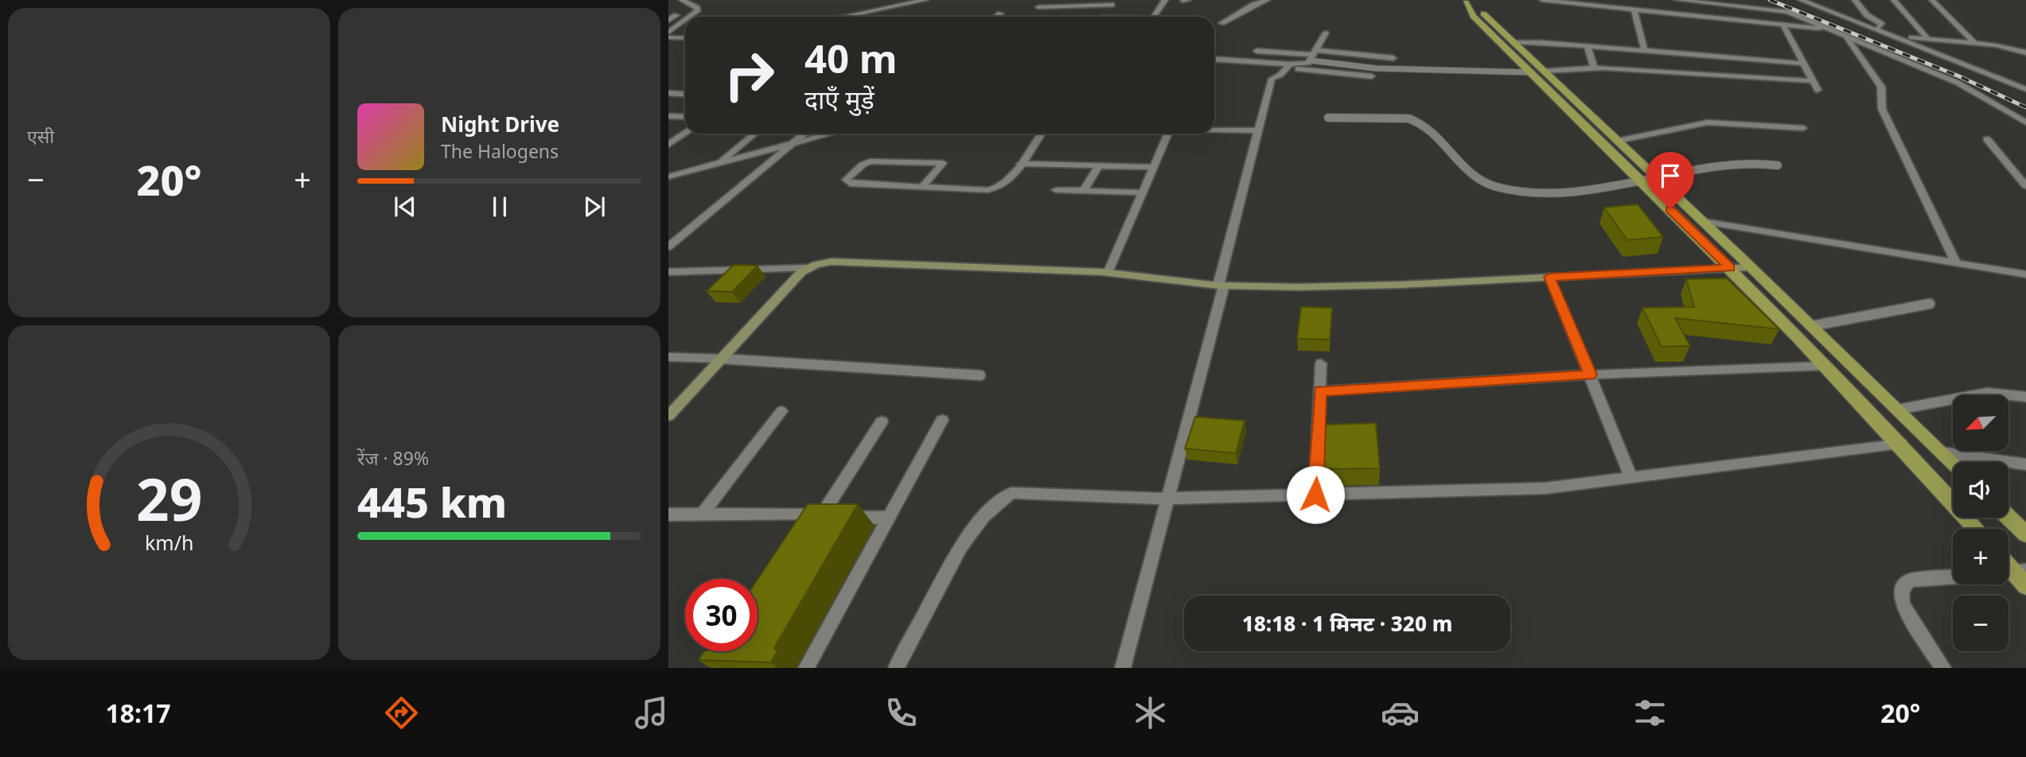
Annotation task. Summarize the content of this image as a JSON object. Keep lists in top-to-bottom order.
{
  "north": "bottom left",
  "page": {
    "tile": [
      "एसी",
      ["रेंज · 89%", "445 km"]
    ],
    "turn": ["40 m", "दाएँ मुड़ें"],
    "song": ["Night Drive", "The Halogens"],
    "heat": ["−", "20°", "+"],
    "map_buttons": ["+", "−"],
    "limit": "30",
    "trip": "18:18 · 1 मिनट · 320 m",
    "tabs": ["18:17", "20°"],
    "gauge": ["29", "km/h"]
  }
}
